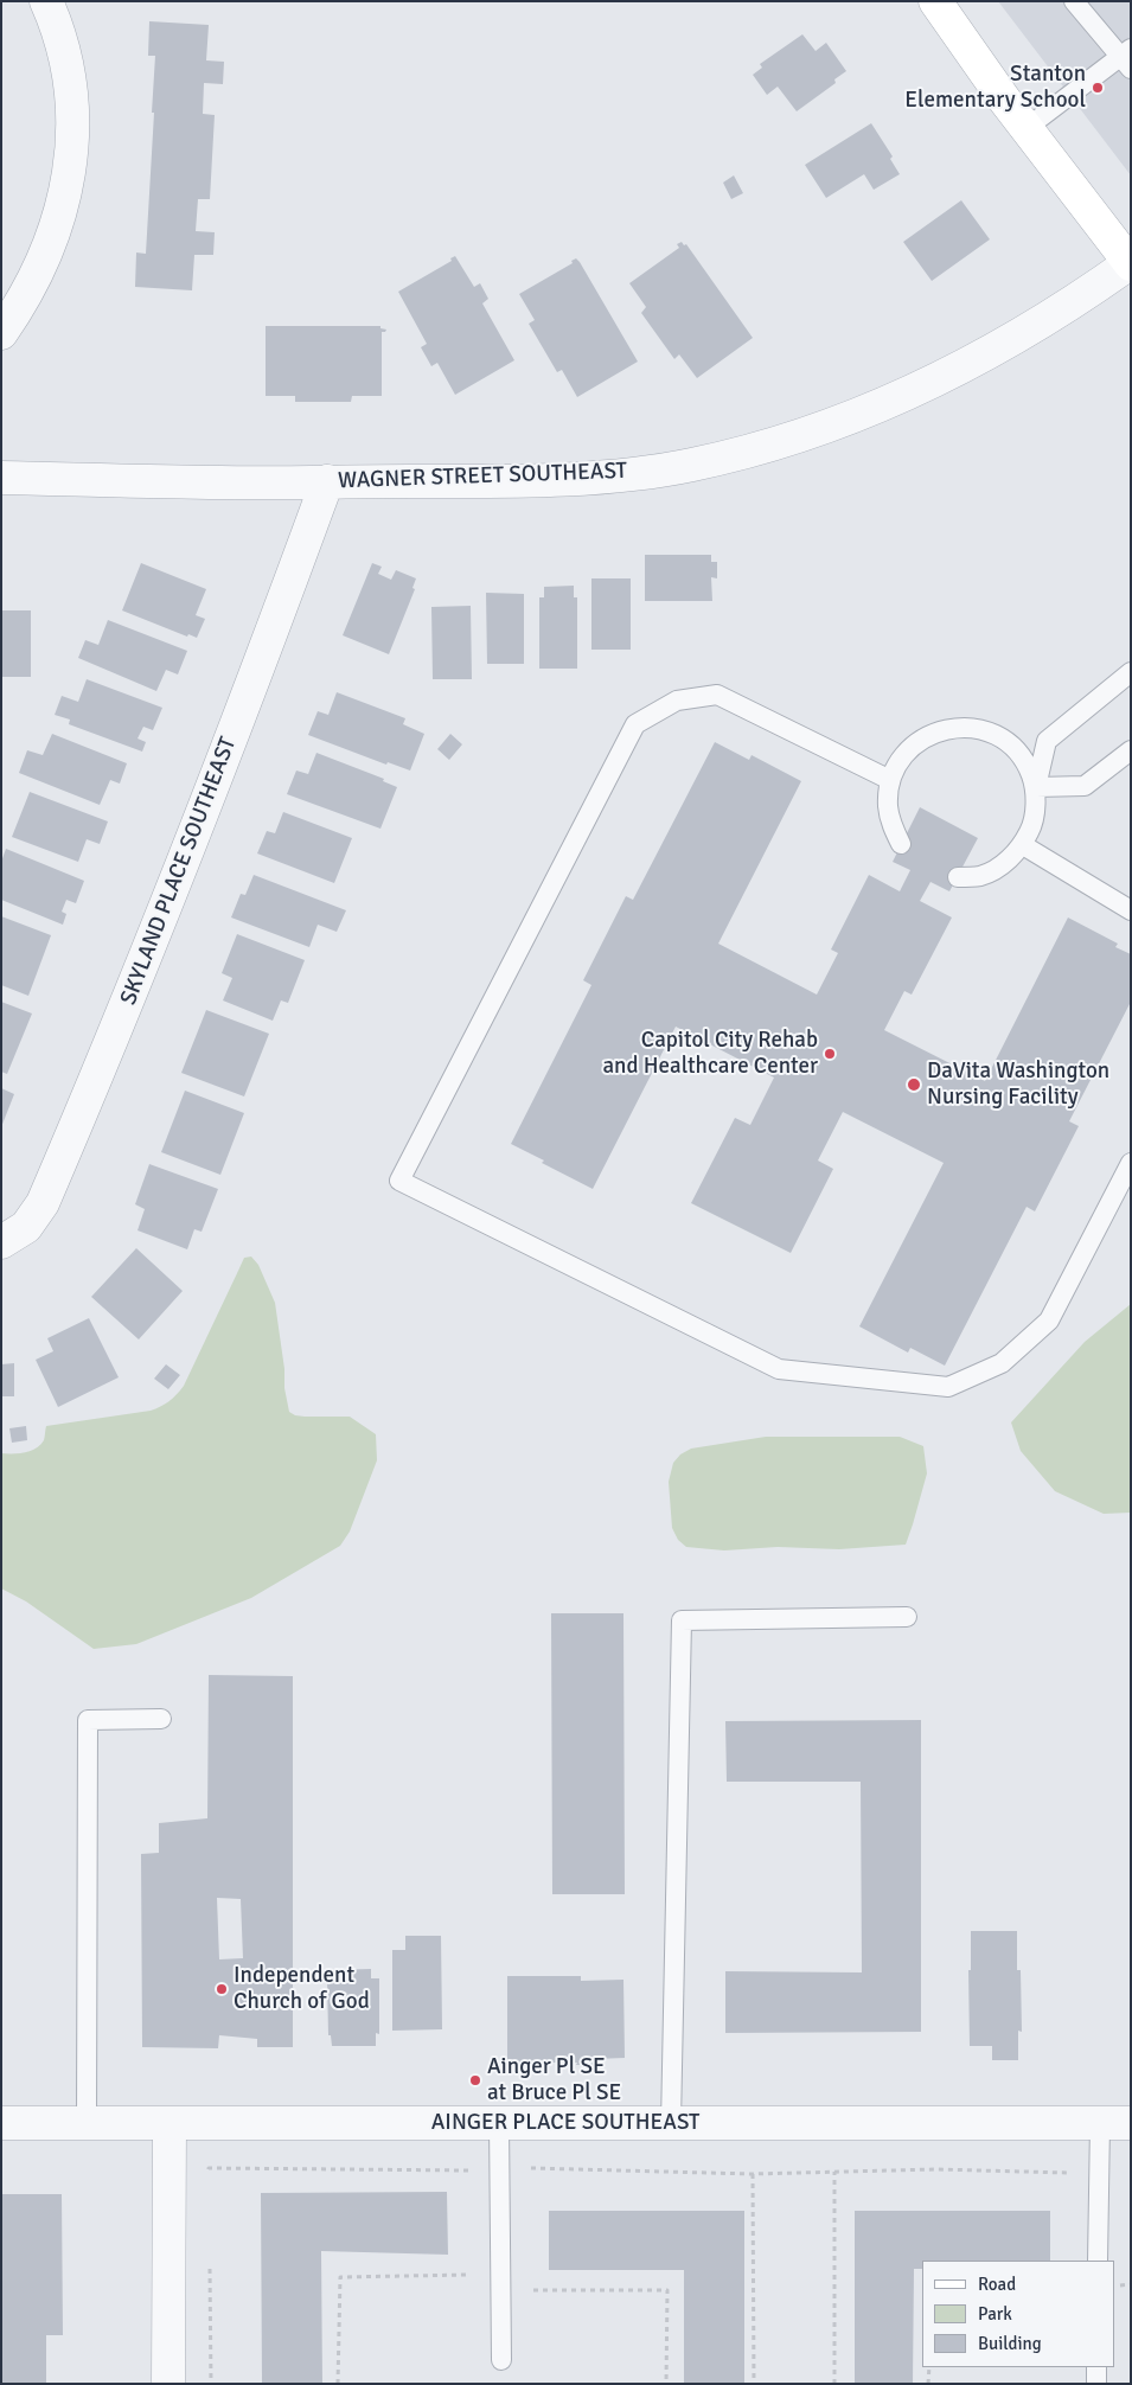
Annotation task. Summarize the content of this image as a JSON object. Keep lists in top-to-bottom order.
{
  "streets": {
    "street": ["WAGNER STREET SOUTHEAST", "SKYLAND PLACE SOUTHEAST", "AINGER PLACE SOUTHEAST"]
  },
  "crossings": [
    ["WAGNER STREET SOUTHEAST", "SKYLAND PLACE SOUTHEAST"]
  ],
  "places": [
    "Stanton Elementary School",
    "Capitol City Rehab and Healthcare Center",
    "DaVita Washington Nursing Facility",
    "Independent Church of God",
    "Ainger Pl SE at Bruce Pl SE"
  ],
  "legend": ["Road", "Park", "Building"]
}
